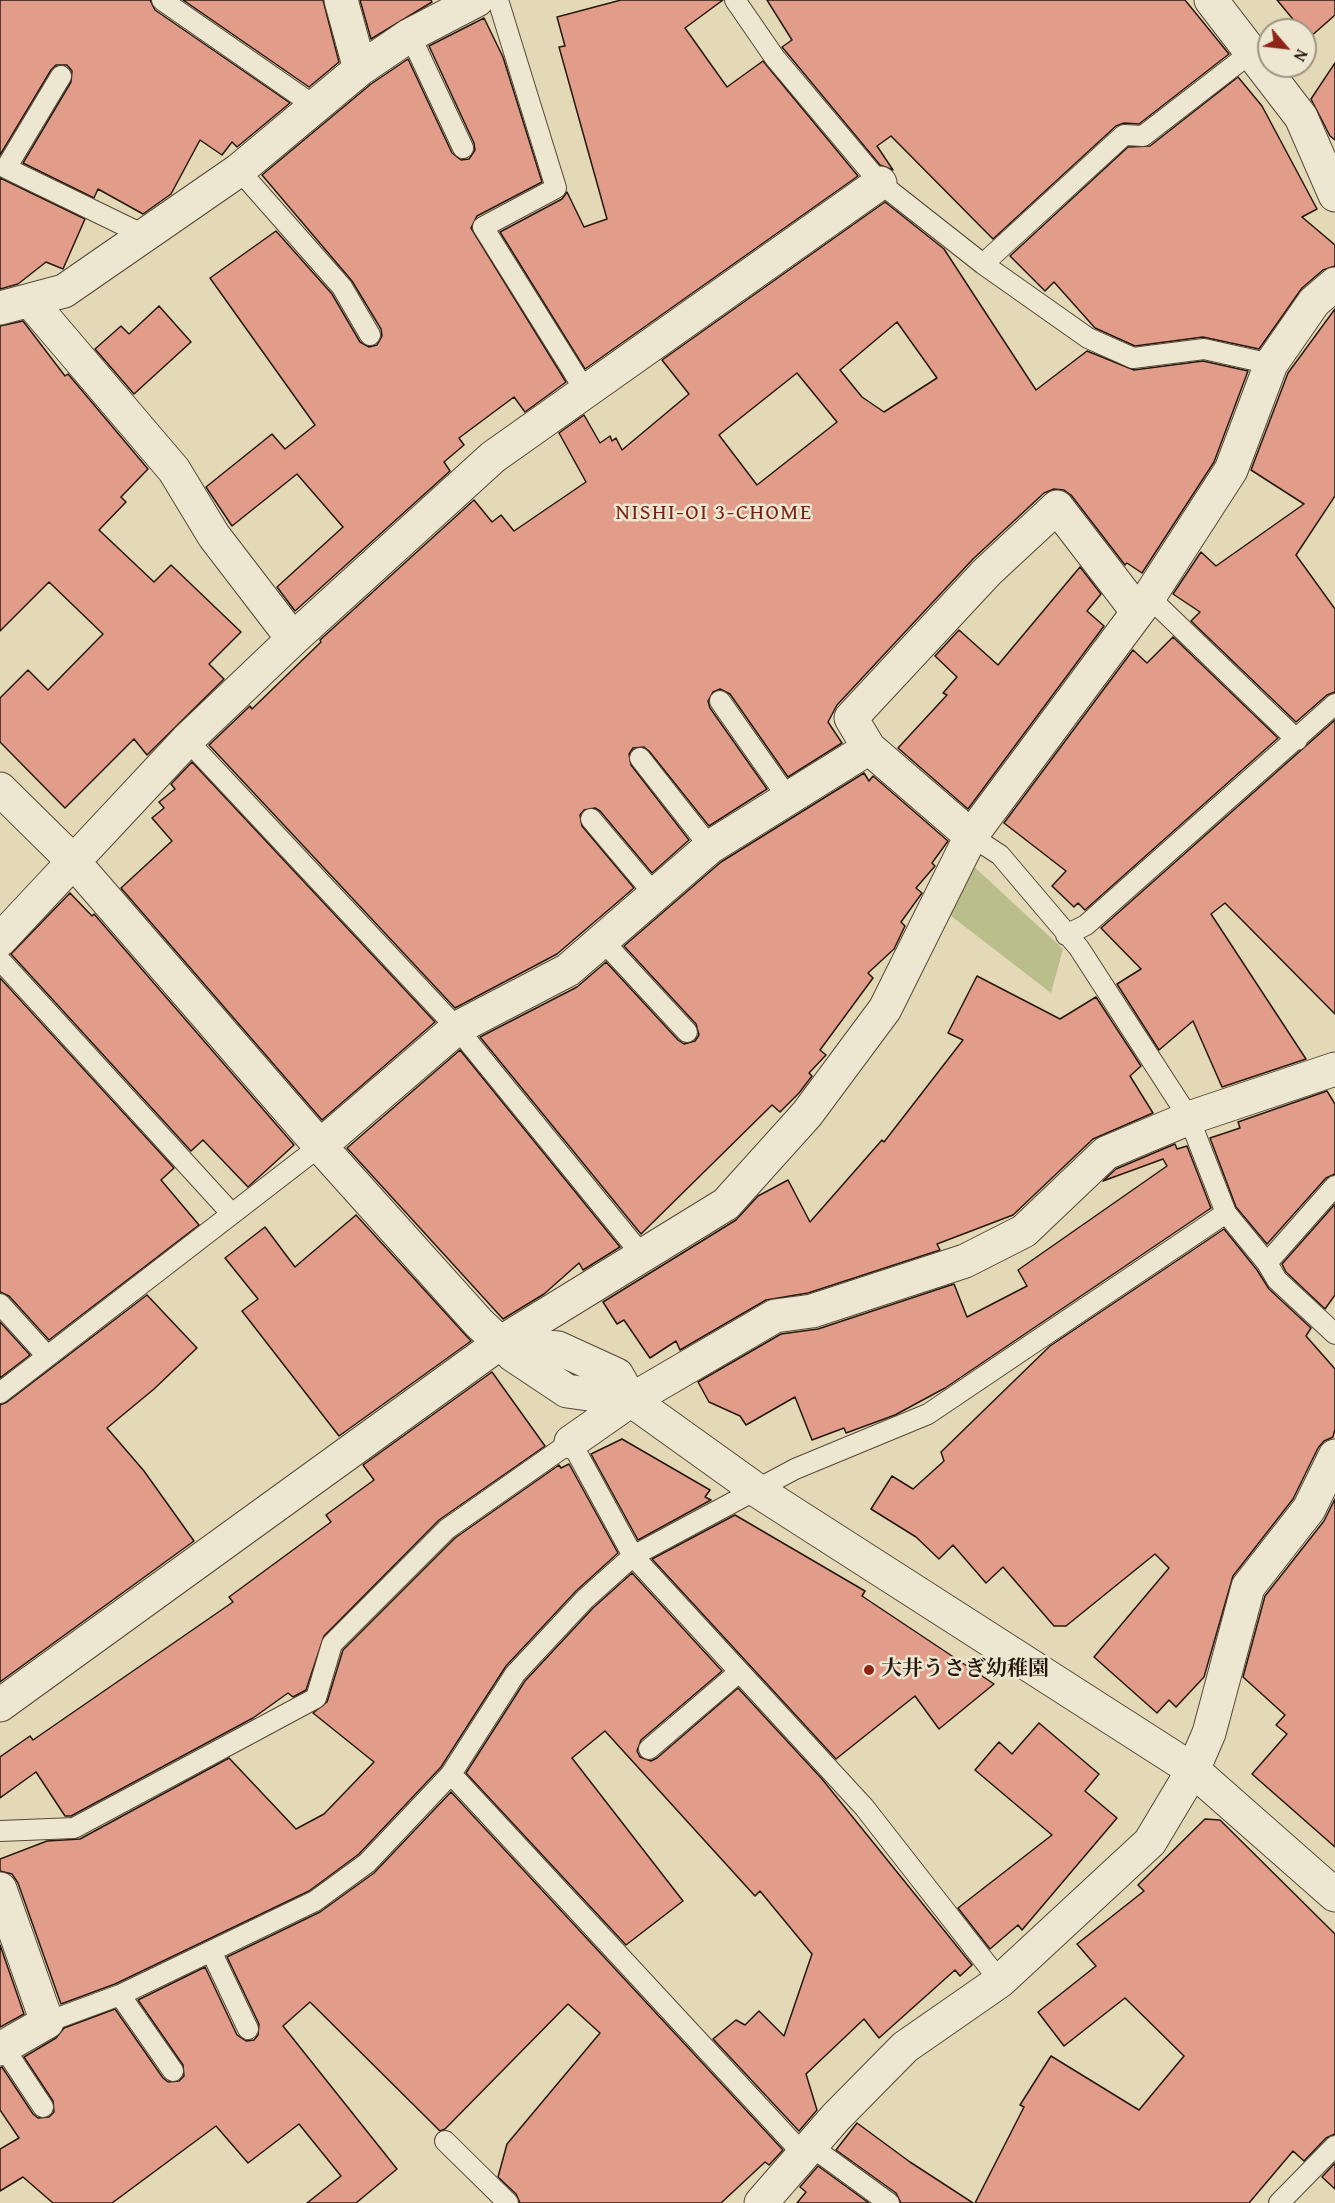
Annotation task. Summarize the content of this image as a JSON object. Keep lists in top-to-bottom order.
{
  "districts": ["NISHI-OI 3-CHOME"],
  "places": ["大井うさぎ幼稚園"],
  "north": "bottom right"
}
